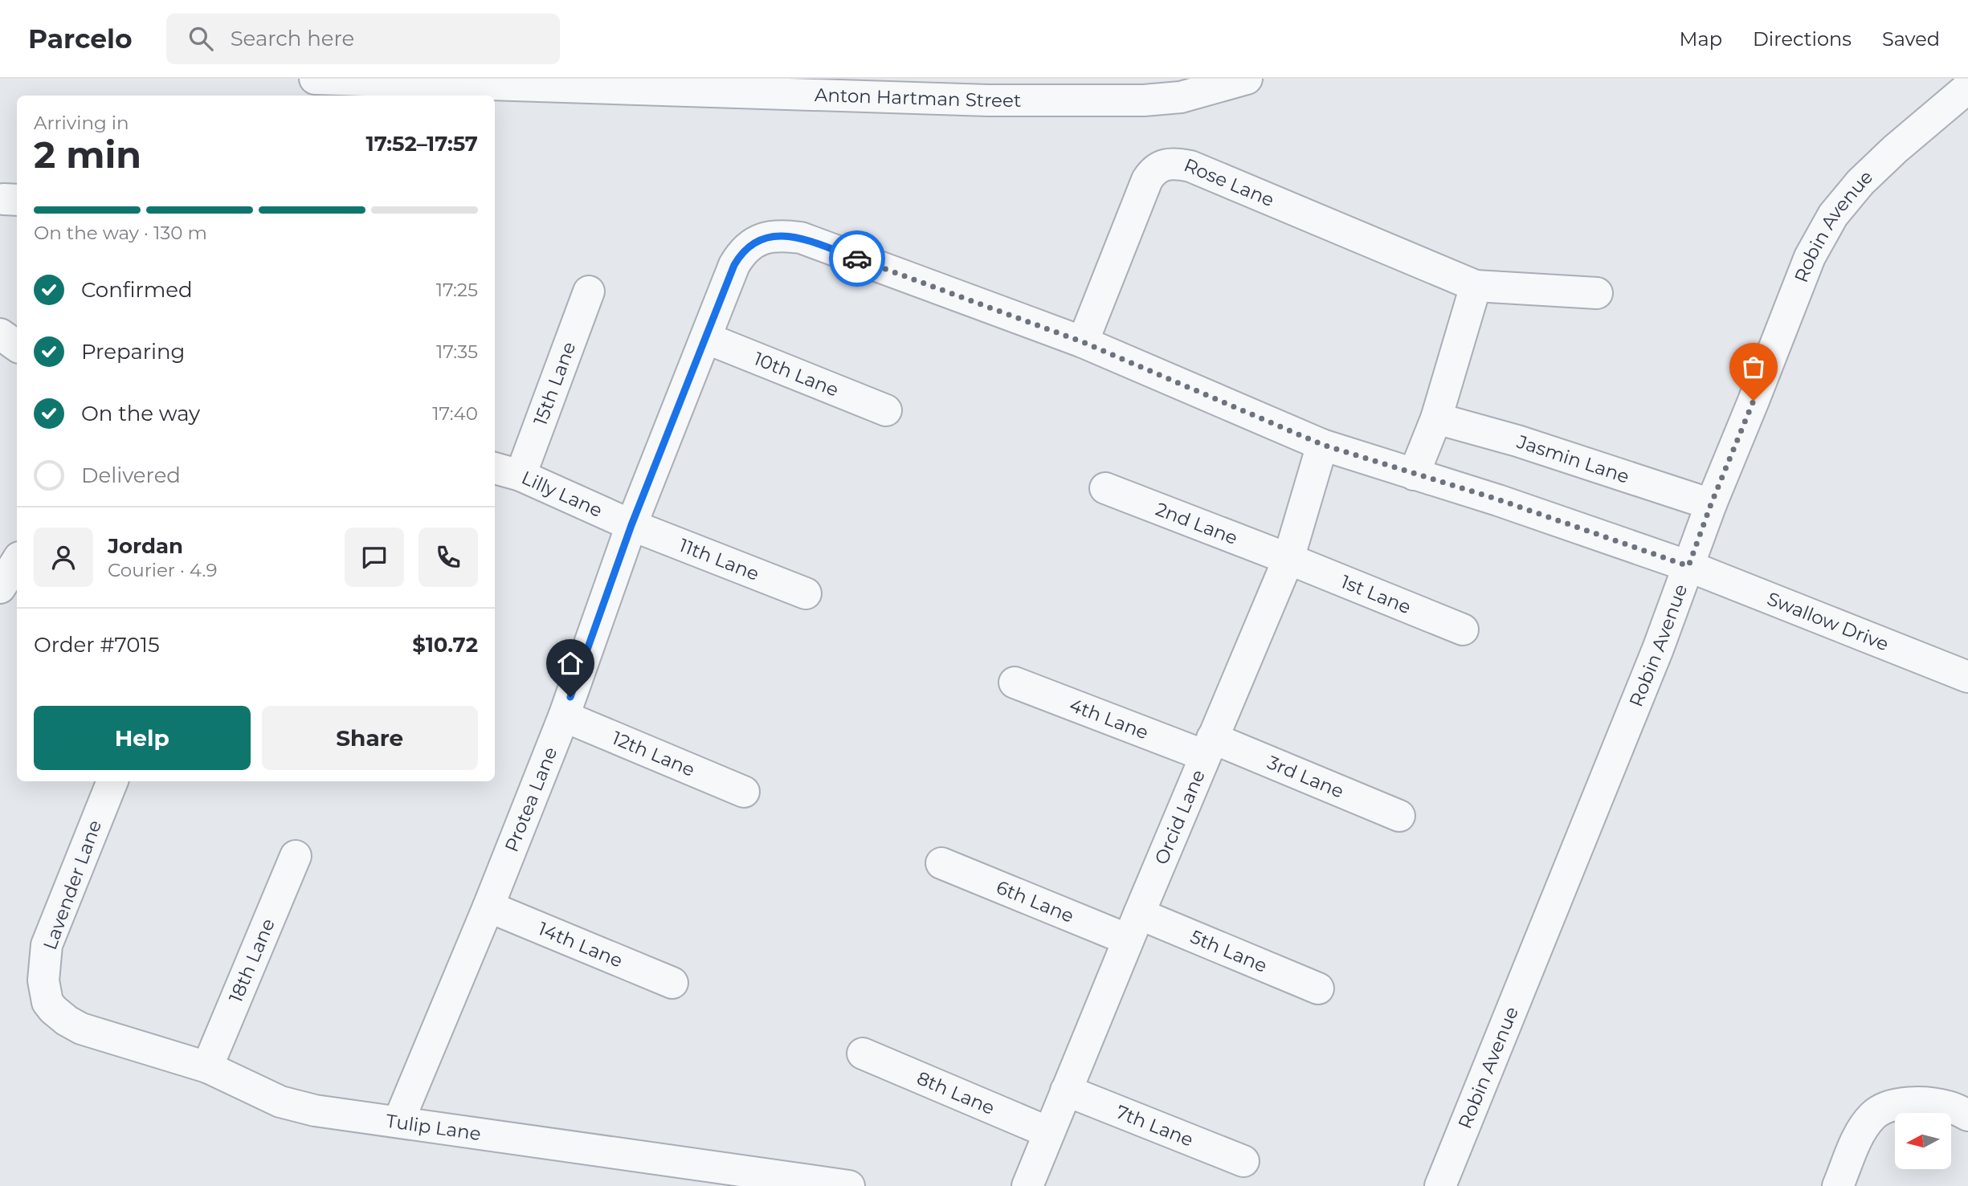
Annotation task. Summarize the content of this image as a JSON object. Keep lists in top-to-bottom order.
{
  "streets": {
    "street": [
      "Anton Hartman Street",
      "Rose Lane",
      "Robin Avenue",
      "10th Lane",
      "15th Lane",
      "Jasmin Lane",
      "Lilly Lane",
      "2nd Lane",
      "11th Lane",
      "1st Lane",
      "Swallow Drive",
      "4th Lane",
      "12th Lane",
      "3rd Lane",
      "Protea Lane",
      "Orcid Lane",
      "Lavender Lane",
      "6th Lane",
      "14th Lane",
      "5th Lane",
      "18th Lane",
      "8th Lane",
      "7th Lane",
      "Tulip Lane"
    ]
  },
  "crossings": [
    ["Rose Lane", "Protea Lane"],
    ["Robin Avenue", "Jasmin Lane"],
    ["Robin Avenue", "Swallow Drive"],
    ["10th Lane", "Protea Lane"],
    ["15th Lane", "Lilly Lane"],
    ["Lilly Lane", "11th Lane"],
    ["Lilly Lane", "Protea Lane"],
    ["2nd Lane", "1st Lane"],
    ["2nd Lane", "Orcid Lane"],
    ["11th Lane", "Protea Lane"],
    ["1st Lane", "Orcid Lane"],
    ["4th Lane", "3rd Lane"],
    ["4th Lane", "Orcid Lane"],
    ["12th Lane", "Protea Lane"],
    ["3rd Lane", "Orcid Lane"],
    ["Protea Lane", "14th Lane"],
    ["Protea Lane", "Tulip Lane"],
    ["Orcid Lane", "6th Lane"],
    ["Orcid Lane", "5th Lane"],
    ["Orcid Lane", "8th Lane"],
    ["Orcid Lane", "7th Lane"],
    ["Lavender Lane", "Tulip Lane"],
    ["6th Lane", "5th Lane"],
    ["18th Lane", "Tulip Lane"]
  ],
  "north": "left",
  "page": {
    "header": "Parcelo",
    "search": "Search here",
    "nav": ["Map", "Directions", "Saved"],
    "heading": ["2 min", "Arriving in", "17:52–17:57"],
    "panel": [
      "Jordan",
      "Courier · 4.9",
      "Order #7015",
      "$10.72"
    ],
    "bar": "On the way · 130 m",
    "list": [
      ["Confirmed", "17:25"],
      ["Preparing", "17:35"],
      ["On the way", "17:40"],
      "Delivered"
    ],
    "buttons": ["Help", "Share"]
  }
}
